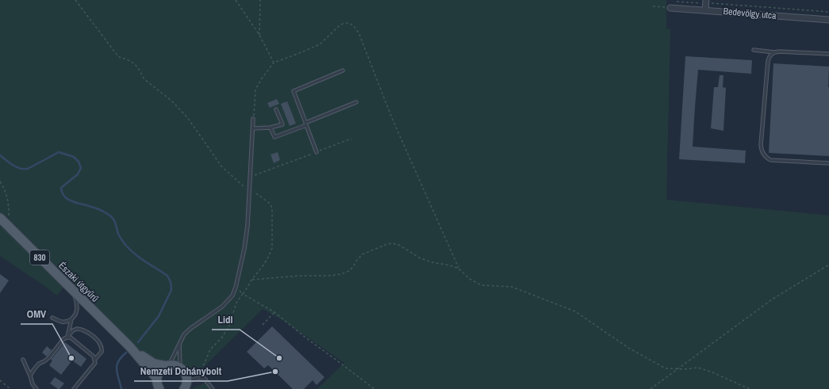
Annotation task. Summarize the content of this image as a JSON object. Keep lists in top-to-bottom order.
{
  "streets": {
    "main road": ["830", "Északi útgyűrű"],
    "street": ["Bedevölgy utca"]
  },
  "crossings": [
    ["830", "Északi útgyűrű"]
  ],
  "places": ["OMV", "Lidl", "Nemzeti Dohánybolt"]
}
